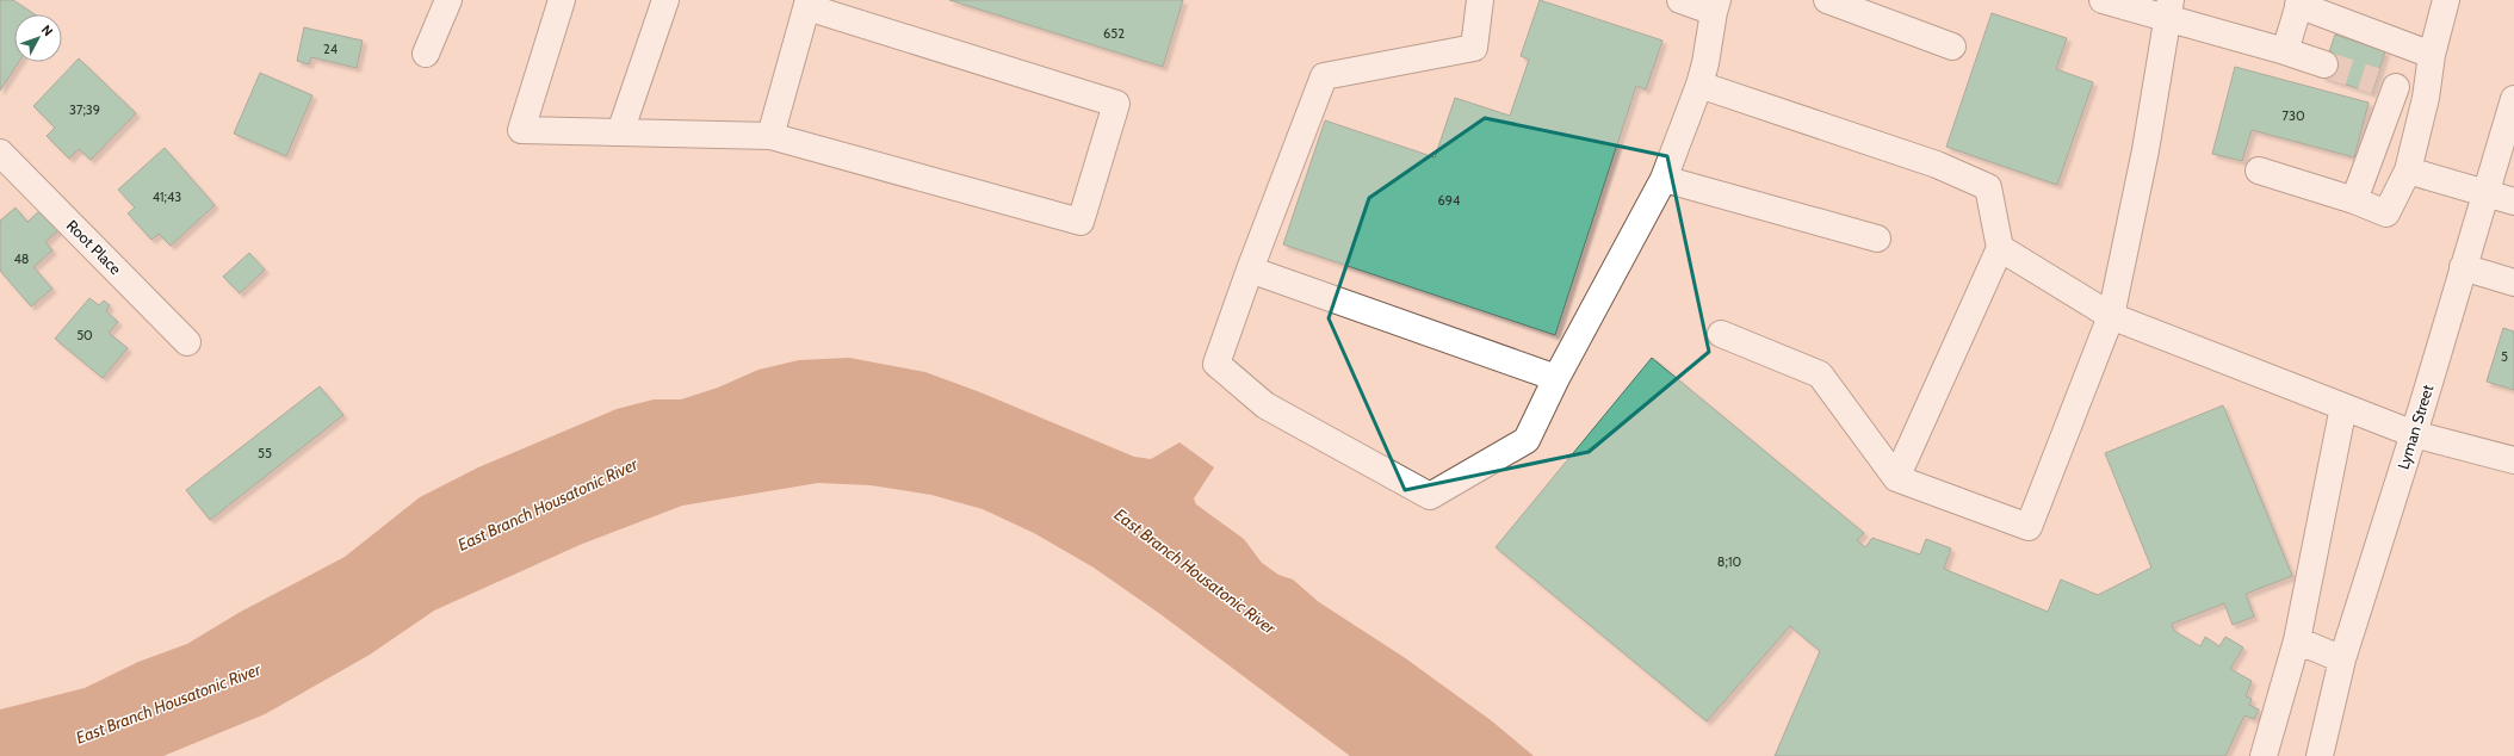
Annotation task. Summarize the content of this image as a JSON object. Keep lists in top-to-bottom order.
{
  "streets": {
    "street": ["Root Place", "Lyman Street"]
  },
  "water": ["East Branch Housatonic River"],
  "house_numbers": [
    "652",
    "24",
    "37;39",
    "730",
    "41;43",
    "694",
    "48",
    "50",
    "5",
    "55",
    "8;10"
  ],
  "north": "top right"
}
